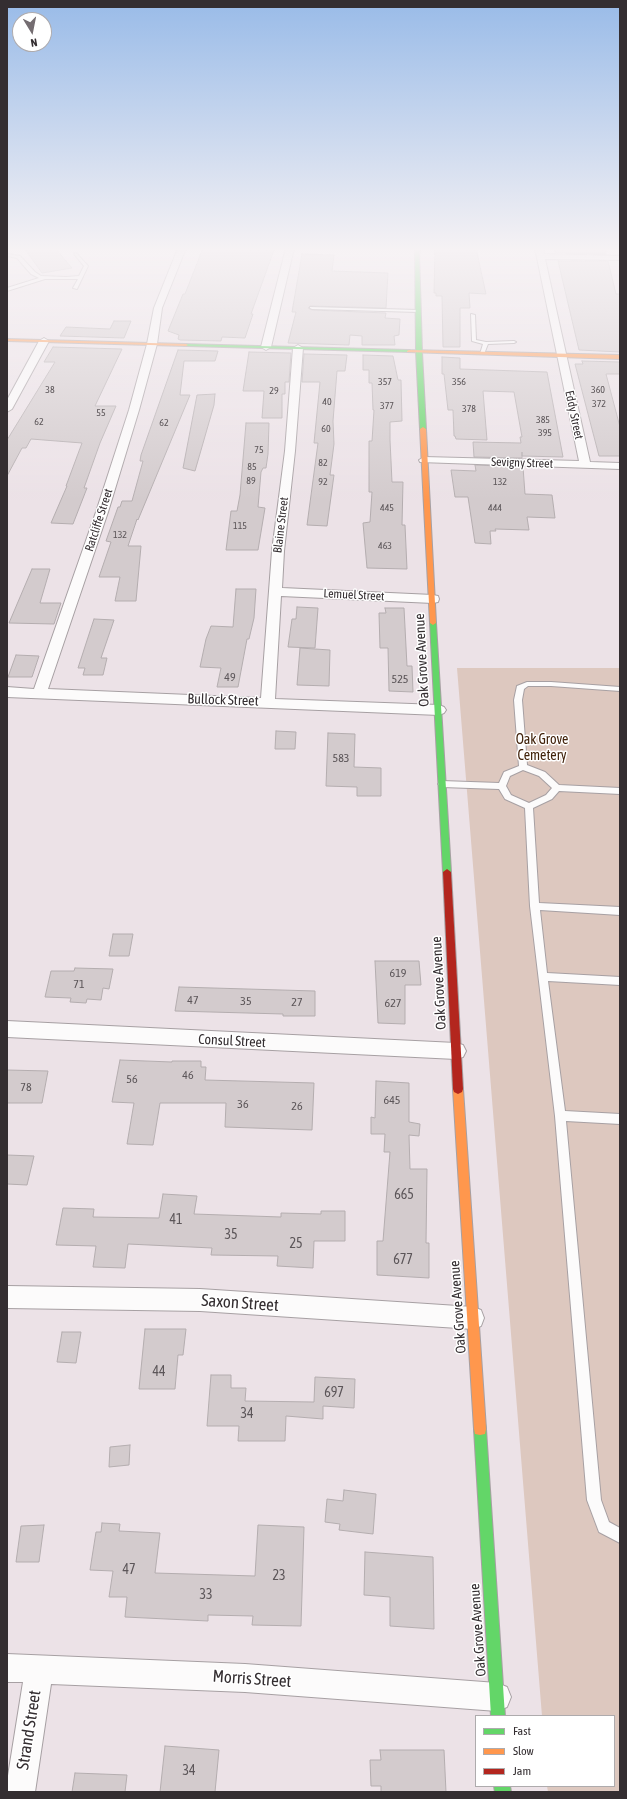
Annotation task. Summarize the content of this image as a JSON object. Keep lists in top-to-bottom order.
{
  "streets": {
    "street": [
      "Eddy Street",
      "Sevigny Street",
      "Ratcliffe Street",
      "Blaine Street",
      "Lemuel Street",
      "Oak Grove Avenue",
      "Bullock Street",
      "Consul Street",
      "Saxon Street",
      "Morris Street",
      "Strand Street"
    ]
  },
  "crossings": [
    ["Eddy Street", "Sevigny Street"],
    ["Sevigny Street", "Oak Grove Avenue"],
    ["Ratcliffe Street", "Bullock Street"],
    ["Blaine Street", "Lemuel Street"],
    ["Blaine Street", "Bullock Street"],
    ["Lemuel Street", "Oak Grove Avenue"],
    ["Oak Grove Avenue", "Bullock Street"],
    ["Oak Grove Avenue", "Consul Street"],
    ["Oak Grove Avenue", "Saxon Street"],
    ["Oak Grove Avenue", "Morris Street"],
    ["Morris Street", "Strand Street"]
  ],
  "parks": ["Oak Grove Cemetery"],
  "house_numbers": [
    "357",
    "356",
    "38",
    "360",
    "29",
    "40",
    "372",
    "377",
    "378",
    "55",
    "385",
    "62",
    "62",
    "60",
    "395",
    "75",
    "82",
    "85",
    "89",
    "92",
    "132",
    "445",
    "444",
    "115",
    "132",
    "463",
    "49",
    "525",
    "583",
    "619",
    "71",
    "47",
    "35",
    "27",
    "627",
    "46",
    "56",
    "78",
    "645",
    "36",
    "26",
    "665",
    "41",
    "35",
    "25",
    "677",
    "44",
    "697",
    "34",
    "47",
    "23",
    "33",
    "34"
  ],
  "legend": ["Fast", "Slow", "Jam"],
  "north": "bottom"
}
